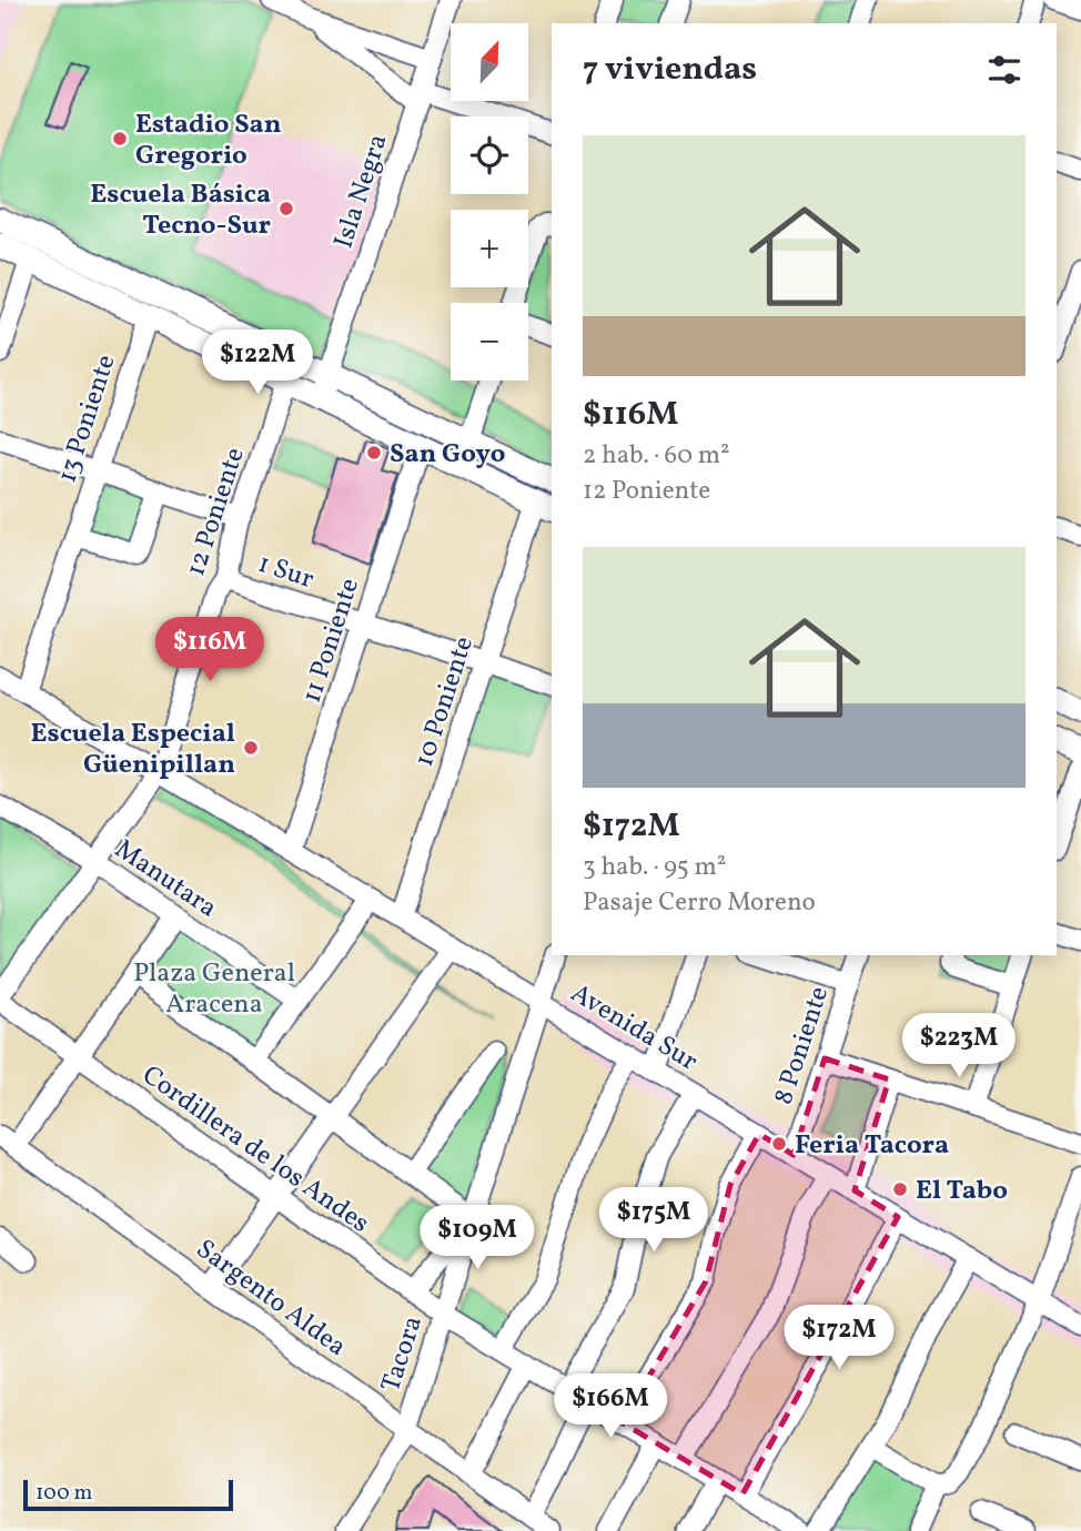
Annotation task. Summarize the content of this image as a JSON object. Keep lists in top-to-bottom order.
{
  "streets": {
    "street": [
      "Isla Negra",
      "13 Poniente",
      "12 Poniente",
      "1 Sur",
      "11 Poniente",
      "10 Poniente",
      "Manutara",
      "Avenida Sur",
      "8 Poniente",
      "Cordillera de los Andes",
      "Sargento Aldea",
      "Tacora"
    ]
  },
  "crossings": [
    ["13 Poniente", "1 Sur"],
    ["13 Poniente", "Avenida Sur"],
    ["12 Poniente", "1 Sur"],
    ["12 Poniente", "Manutara"],
    ["12 Poniente", "Avenida Sur"],
    ["12 Poniente", "Cordillera de los Andes"],
    ["1 Sur", "11 Poniente"],
    ["1 Sur", "10 Poniente"],
    ["11 Poniente", "Avenida Sur"],
    ["10 Poniente", "Avenida Sur"],
    ["Avenida Sur", "8 Poniente"],
    ["Avenida Sur", "Tacora"],
    ["Cordillera de los Andes", "Tacora"],
    ["Sargento Aldea", "Tacora"]
  ],
  "parks": ["Plaza General Aracena"],
  "places": [
    "Estadio San Gregorio",
    "Escuela Básica Tecno-Sur",
    "San Goyo",
    "Escuela Especial Güenipillan",
    "Feria Tacora",
    "El Tabo"
  ],
  "scale_bar": "100 m",
  "north": "top right",
  "page": {
    "map_buttons": ["+", "−"],
    "heading": "7 viviendas",
    "list": [
      {
        "name": "$116M",
        "note": "2 hab. · 60 m² · 12 Poniente"
      },
      {
        "name": "$172M",
        "note": "3 hab. · 95 m² · Pasaje Cerro Moreno"
      }
    ],
    "price": [
      "$122M",
      "$116M",
      "$223M",
      "$175M",
      "$109M",
      "$172M",
      "$166M"
    ],
    "scale": "100 m"
  }
}
